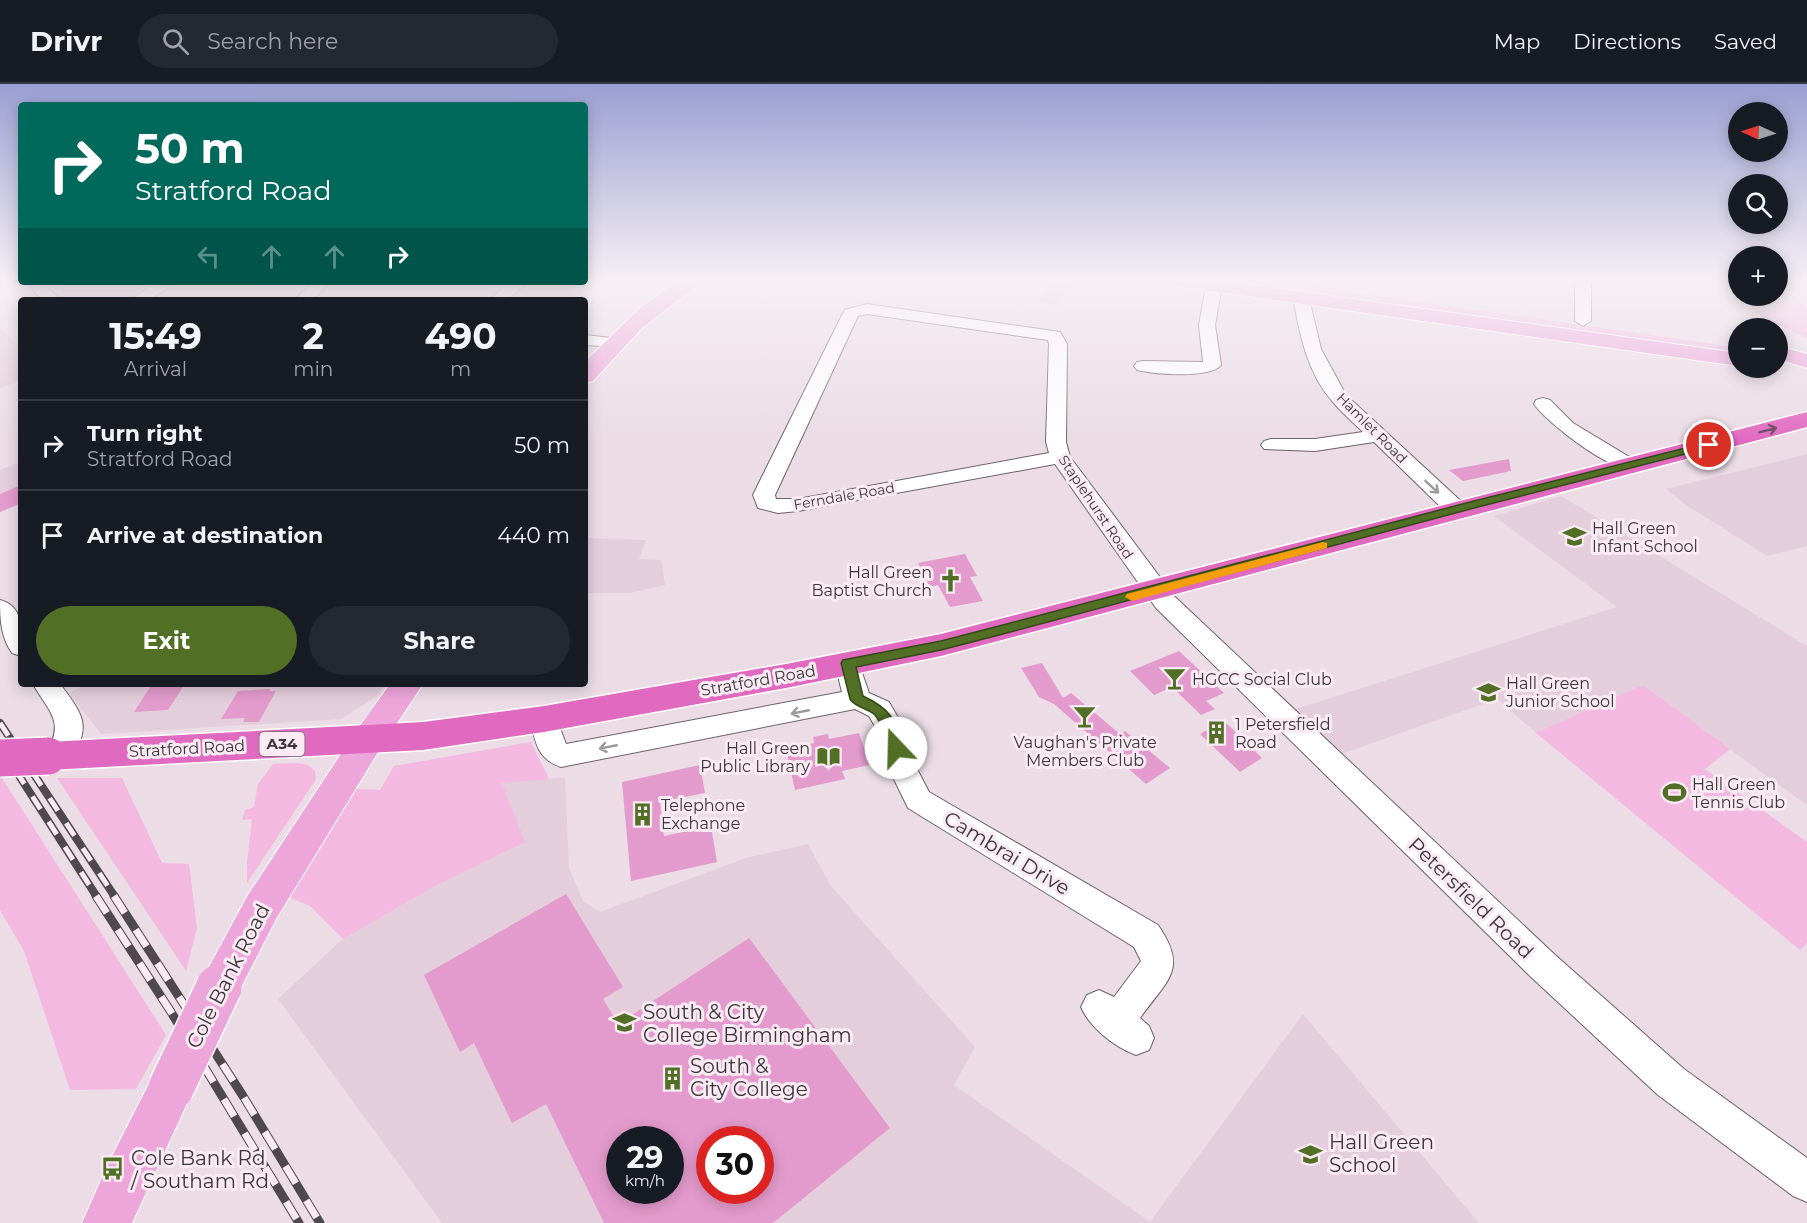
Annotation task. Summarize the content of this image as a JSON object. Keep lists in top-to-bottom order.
{
  "streets": {
    "highway": ["Stratford Road", "A34"],
    "main road": ["Cole Bank Road"],
    "street": [
      "Hamlet Road",
      "Ferndale Road",
      "Staplehurst Road",
      "Cambrai Drive",
      "Petersfield Road"
    ]
  },
  "crossings": [
    ["Hamlet Road", "Stratford Road"],
    ["Ferndale Road", "Staplehurst Road"],
    ["Staplehurst Road", "Stratford Road"],
    ["Staplehurst Road", "Petersfield Road"],
    ["Stratford Road", "Petersfield Road"],
    ["Stratford Road", "Cole Bank Road"]
  ],
  "one_way": ["Hamlet Road"],
  "places": {
    "school or university": [
      "Hall Green Infant School",
      "Hall Green Junior School",
      "South & City College Birmingham",
      "Hall Green School"
    ],
    "church": ["Hall Green Baptist Church"],
    "bar": ["HGCC Social Club", "Vaughan's Private Members Club"],
    "building": ["1 Petersfield Road", "Telephone Exchange", "South & City College"],
    "library": ["Hall Green Public Library"],
    "sports": ["Hall Green Tennis Club"],
    "bus stop": ["Cole Bank Rd / Southam Rd"]
  },
  "north": "left",
  "page": {
    "header": "Drivr",
    "search": "Search here",
    "nav": ["Map", "Directions", "Saved"],
    "map_buttons": ["+", "−"],
    "turn": ["50 m", "Stratford Road"],
    "eta": [
      "15:49",
      "Arrival",
      "2",
      "min",
      "490",
      "m"
    ],
    "list": [
      {
        "name": "Turn right",
        "note": "Stratford Road",
        "value": "50 m"
      },
      {
        "name": "Arrive at destination",
        "value": "440 m"
      }
    ],
    "buttons": ["Exit", "Share"],
    "speed": "29 km/h",
    "limit": "30"
  }
}
